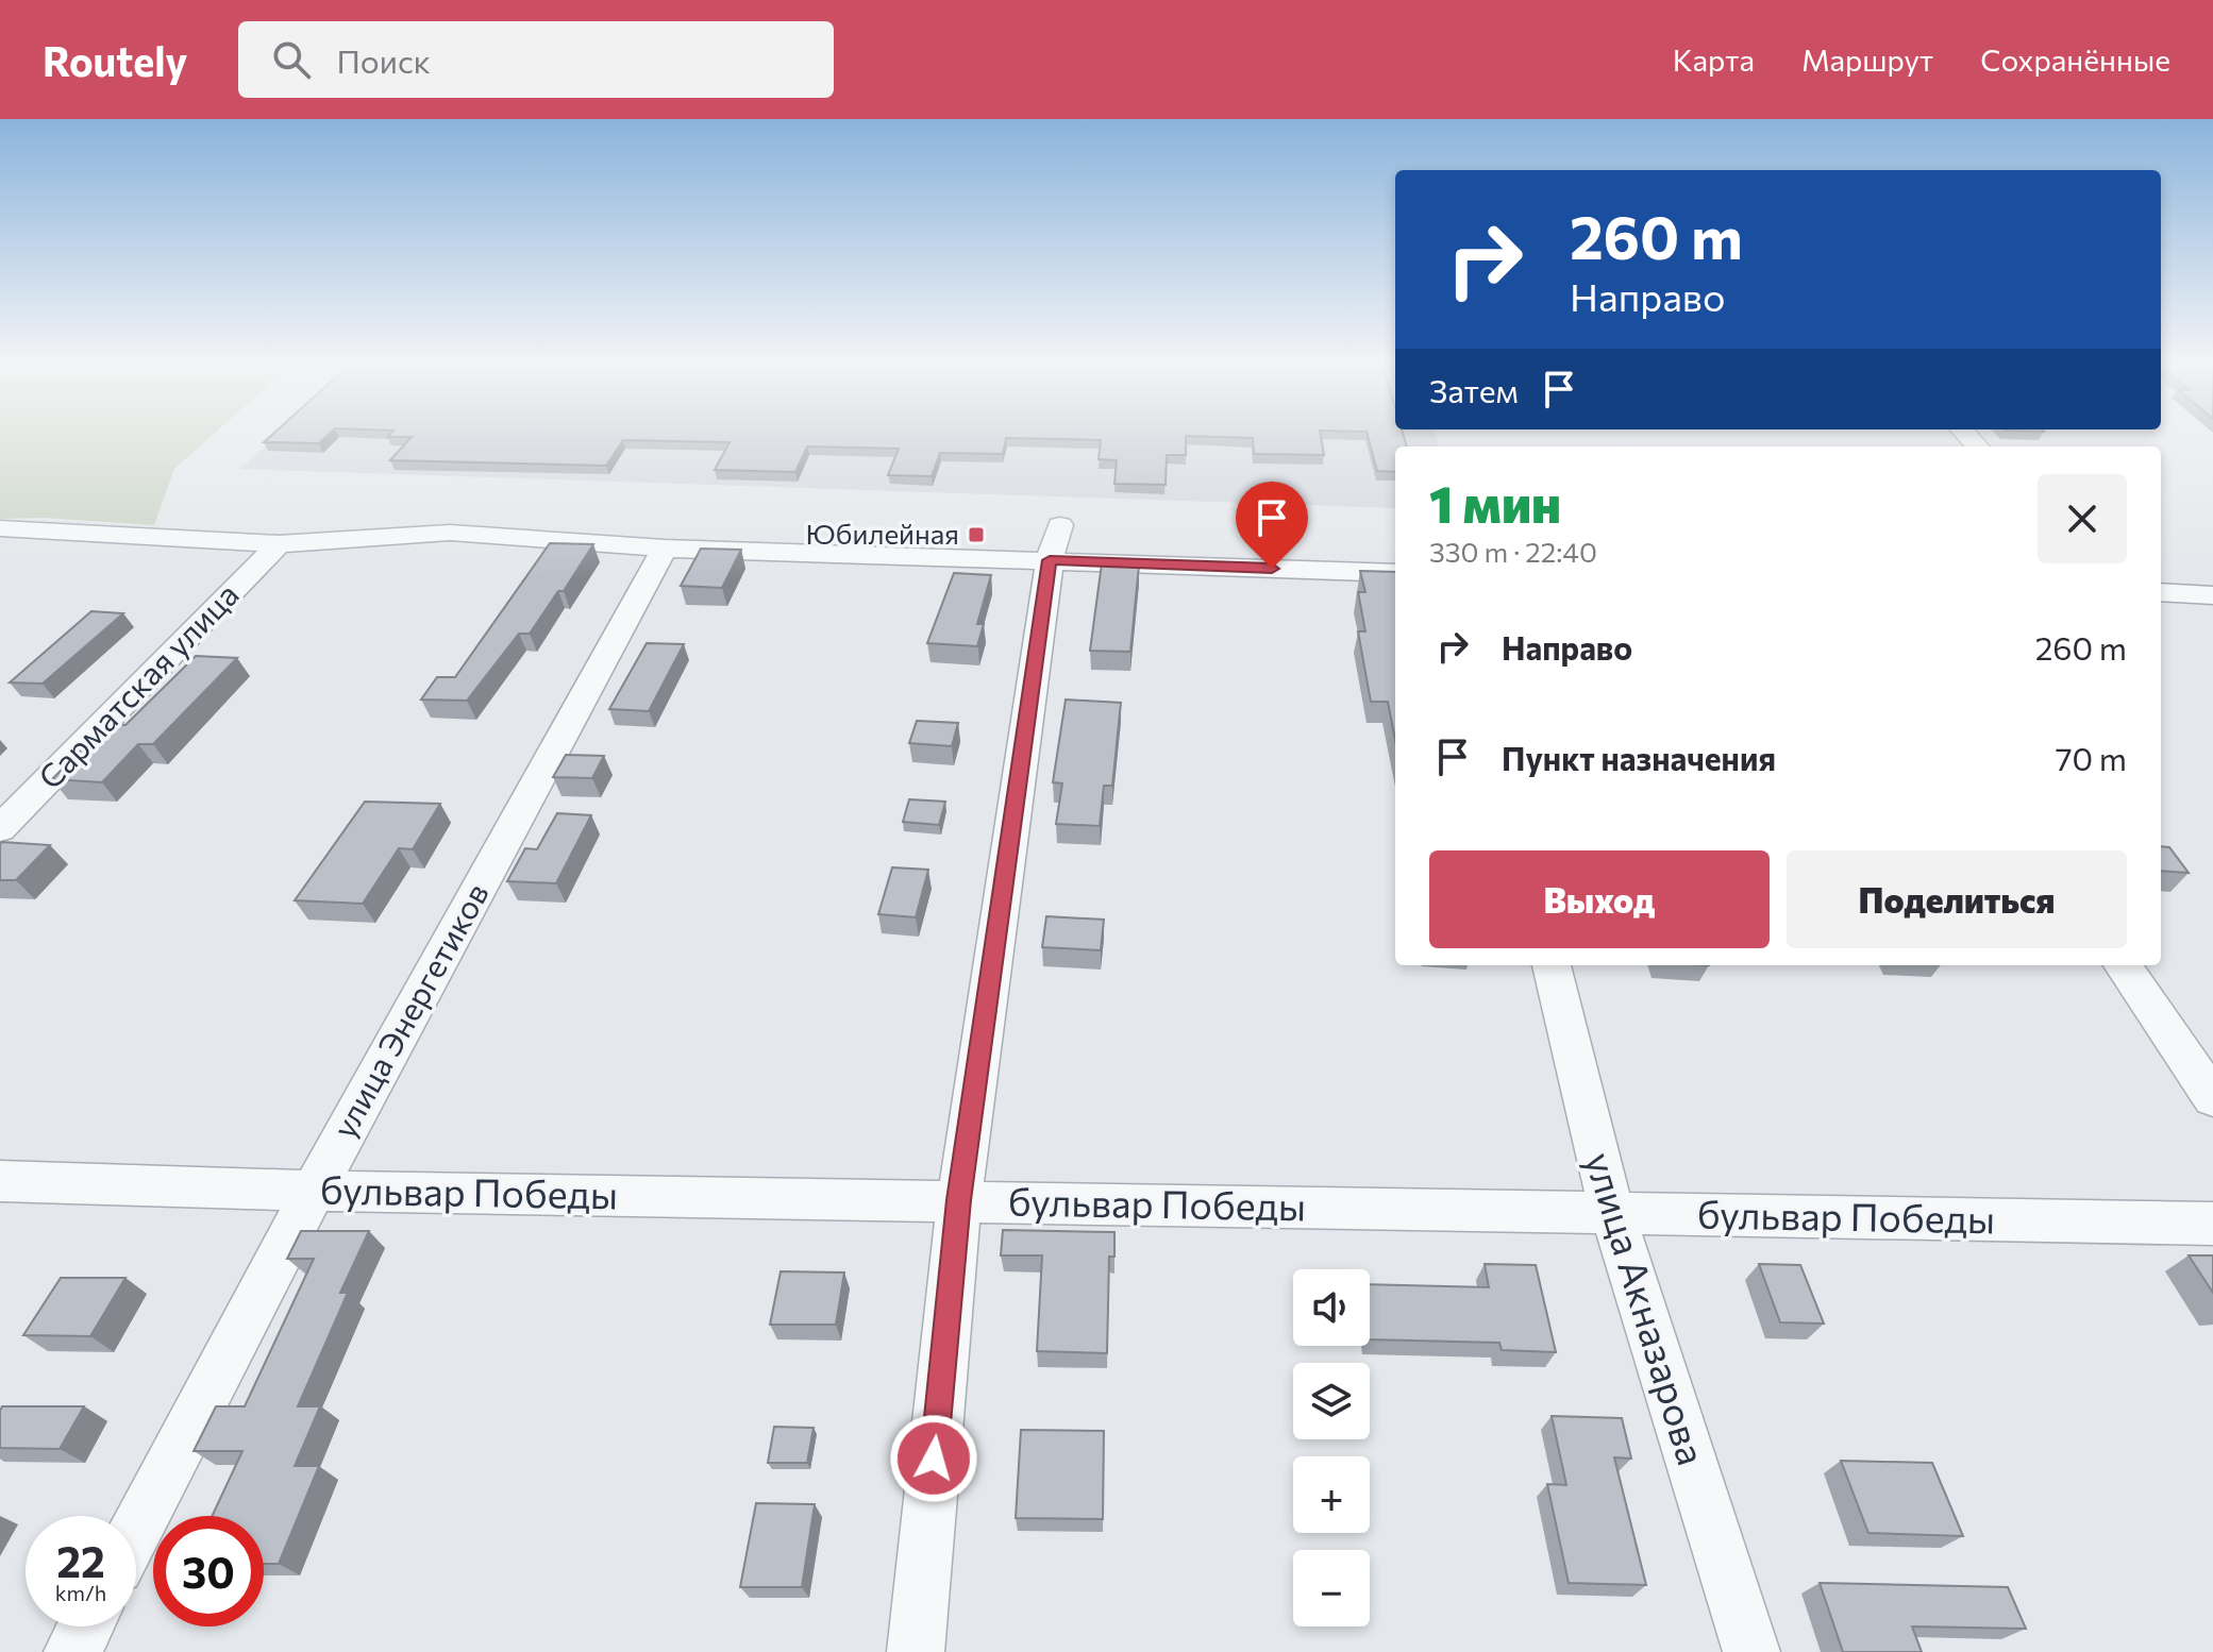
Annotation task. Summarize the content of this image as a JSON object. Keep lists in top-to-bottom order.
{
  "streets": {
    "street": [
      "Сарматская улица",
      "улица Энергетиков",
      "бульвар Победы",
      "улица Акназарова"
    ]
  },
  "crossings": [
    ["улица Энергетиков", "бульвар Победы"],
    ["бульвар Победы", "улица Акназарова"]
  ],
  "places": {
    "transit": ["Юбилейная"]
  },
  "page": {
    "header": "Routely",
    "search": "Поиск",
    "nav": ["Карта", "Маршрут", "Сохранённые"],
    "turn": ["260 m", "Направо"],
    "then": "Затем",
    "heading": ["1 мин", "330 m · 22:40"],
    "list": [
      {
        "name": "Направо",
        "value": "260 m"
      },
      {
        "name": "Пункт назначения",
        "value": "70 m"
      }
    ],
    "buttons": ["Выход", "Поделиться"],
    "map_buttons": ["+", "−"],
    "speed": "22 km/h",
    "limit": "30"
  }
}
